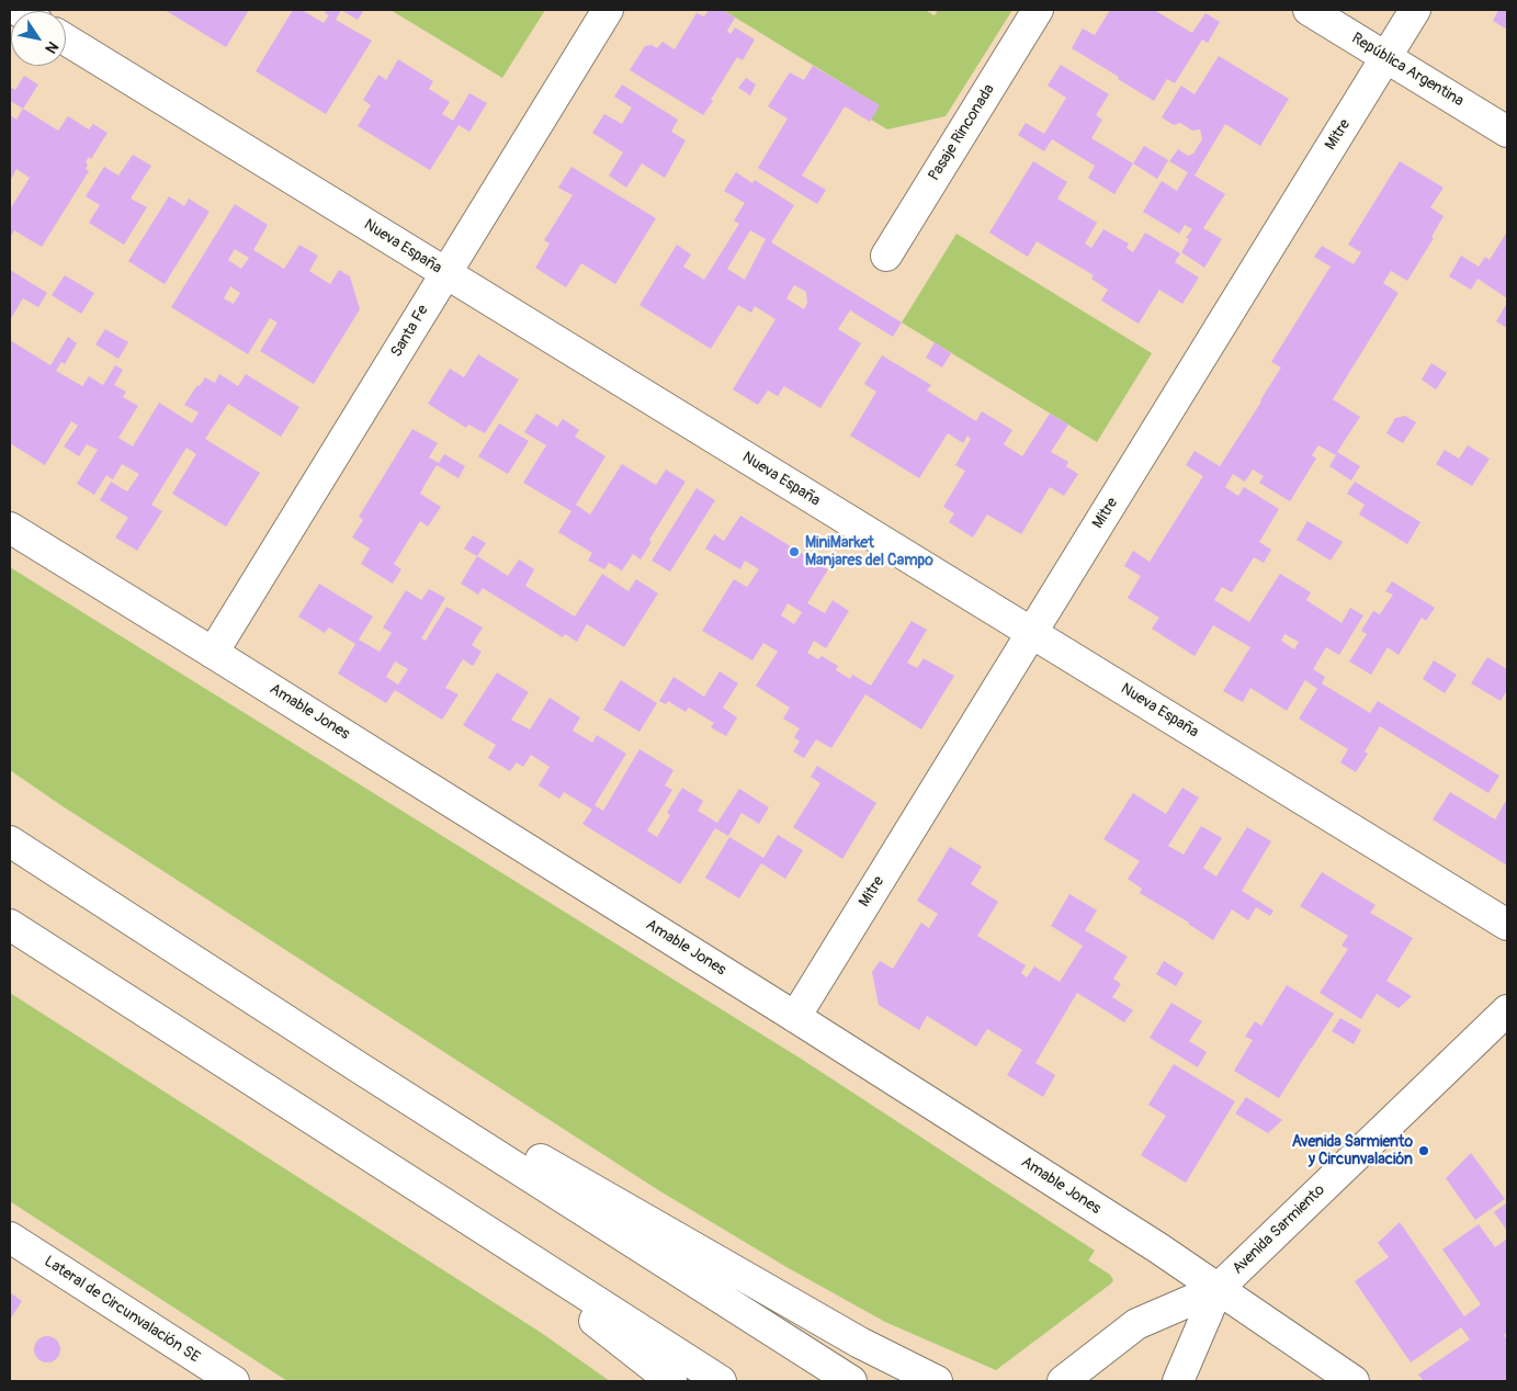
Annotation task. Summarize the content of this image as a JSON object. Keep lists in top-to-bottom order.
{
  "streets": {
    "main road": [
      "República Argentina",
      "Pasaje Rinconada",
      "Mitre",
      "Nueva España",
      "Santa Fe",
      "Amable Jones",
      "Avenida Sarmiento",
      "Lateral de Circunvalación SE"
    ]
  },
  "crossings": [
    ["República Argentina", "Mitre"],
    ["Mitre", "Nueva España"],
    ["Mitre", "Amable Jones"],
    ["Nueva España", "Santa Fe"],
    ["Santa Fe", "Amable Jones"],
    ["Amable Jones", "Avenida Sarmiento"]
  ],
  "places": ["MiniMarket Manjares del Campo", "Avenida Sarmiento y Circunvalación"],
  "north": "bottom right"
}
